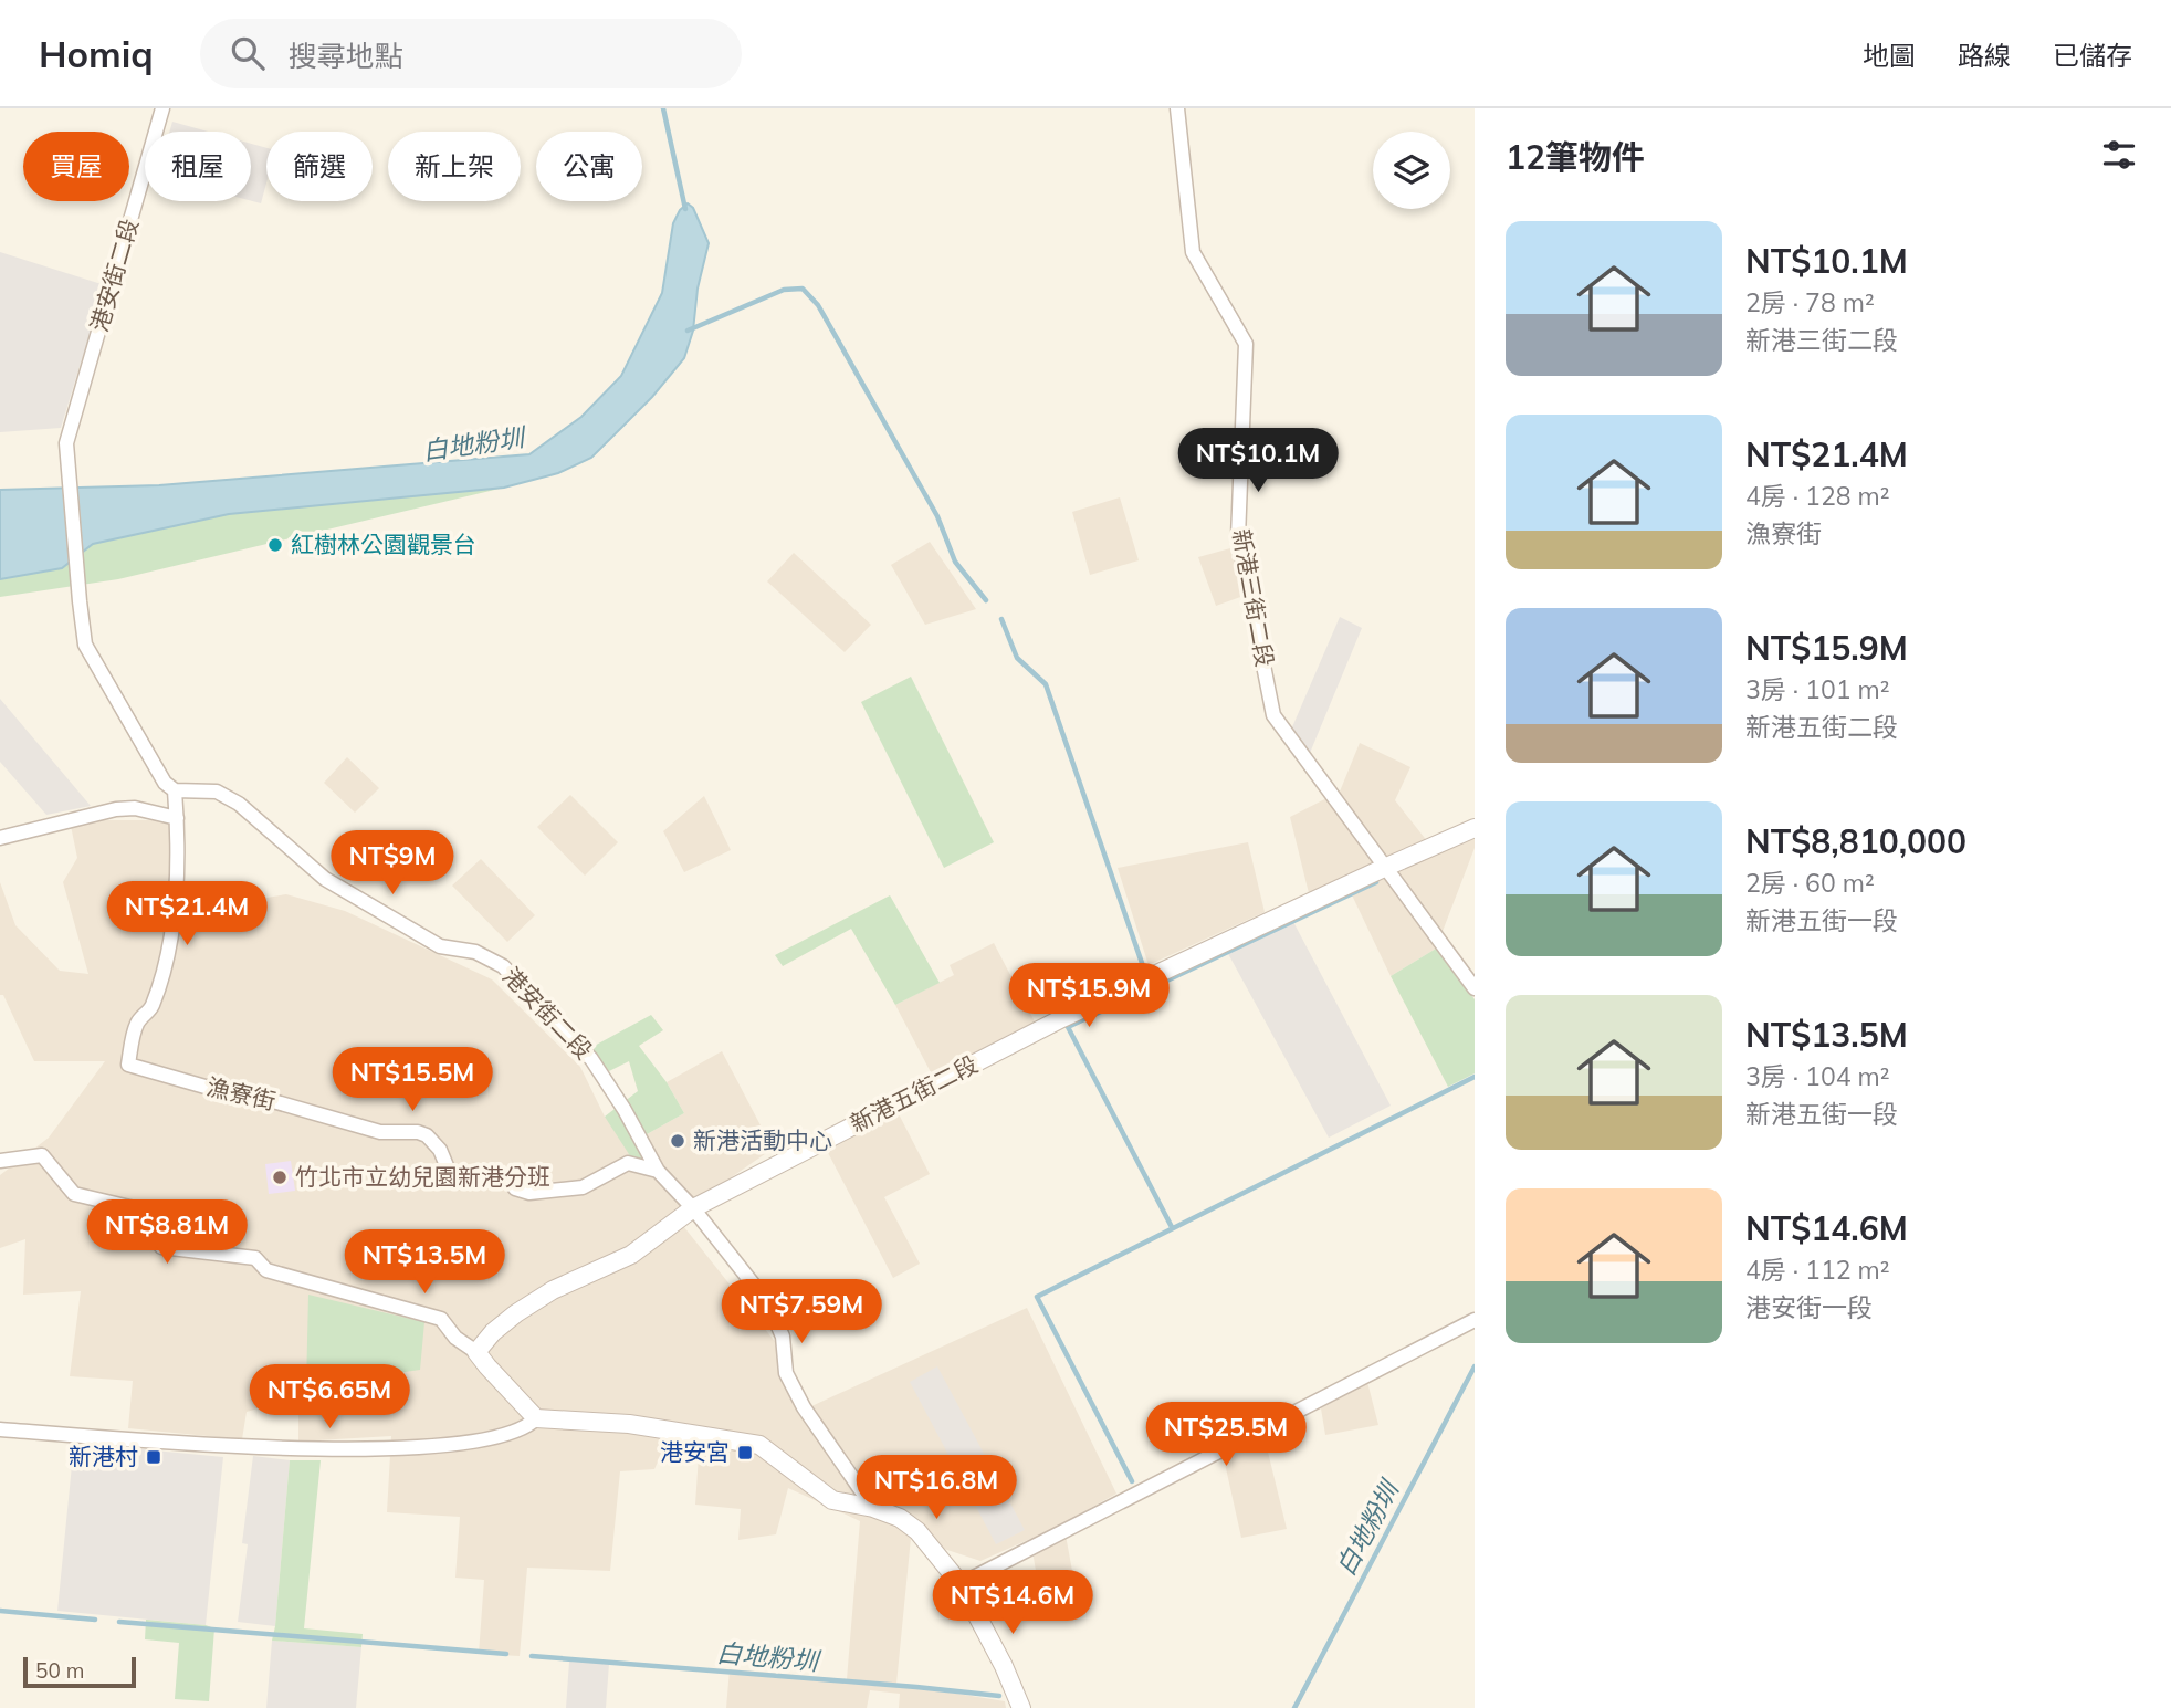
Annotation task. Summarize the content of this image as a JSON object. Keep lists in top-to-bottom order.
{
  "streets": {
    "street": [
      "港安街二段",
      "新港三街二段",
      "漁寮街",
      "新港五街二段"
    ]
  },
  "crossings": [
    ["港安街二段", "漁寮街"],
    ["港安街二段", "新港五街二段"],
    ["新港三街二段", "新港五街二段"]
  ],
  "water": ["白地粉圳"],
  "places": {
    "other": ["紅樹林公園觀景台", "新港活動中心", "竹北市立幼兒園新港分班"],
    "transit": ["港安宮", "新港村"]
  },
  "scale_bar": "50 m",
  "page": {
    "header": "Homiq",
    "search": "搜尋地點",
    "nav": ["地圖", "路線", "已儲存"],
    "heading": "12筆物件",
    "chip": [
      "買屋",
      "租屋",
      "篩選",
      "新上架",
      "公寓"
    ],
    "list": [
      {
        "name": "NT$10.1M",
        "note": "2房 · 78 m² · 新港三街二段"
      },
      {
        "name": "NT$21.4M",
        "note": "4房 · 128 m² · 漁寮街"
      },
      {
        "name": "NT$15.9M",
        "note": "3房 · 101 m² · 新港五街二段"
      },
      {
        "name": "NT$8,810,000",
        "note": "2房 · 60 m² · 新港五街一段"
      },
      {
        "name": "NT$13.5M",
        "note": "3房 · 104 m² · 新港五街一段"
      },
      {
        "name": "NT$14.6M",
        "note": "4房 · 112 m² · 港安街一段"
      }
    ],
    "price": [
      "NT$10.1M",
      "NT$9M",
      "NT$21.4M",
      "NT$15.9M",
      "NT$15.5M",
      "NT$8.81M",
      "NT$13.5M",
      "NT$7.59M",
      "NT$6.65M",
      "NT$25.5M",
      "NT$16.8M",
      "NT$14.6M"
    ],
    "scale": "50 m"
  }
}
